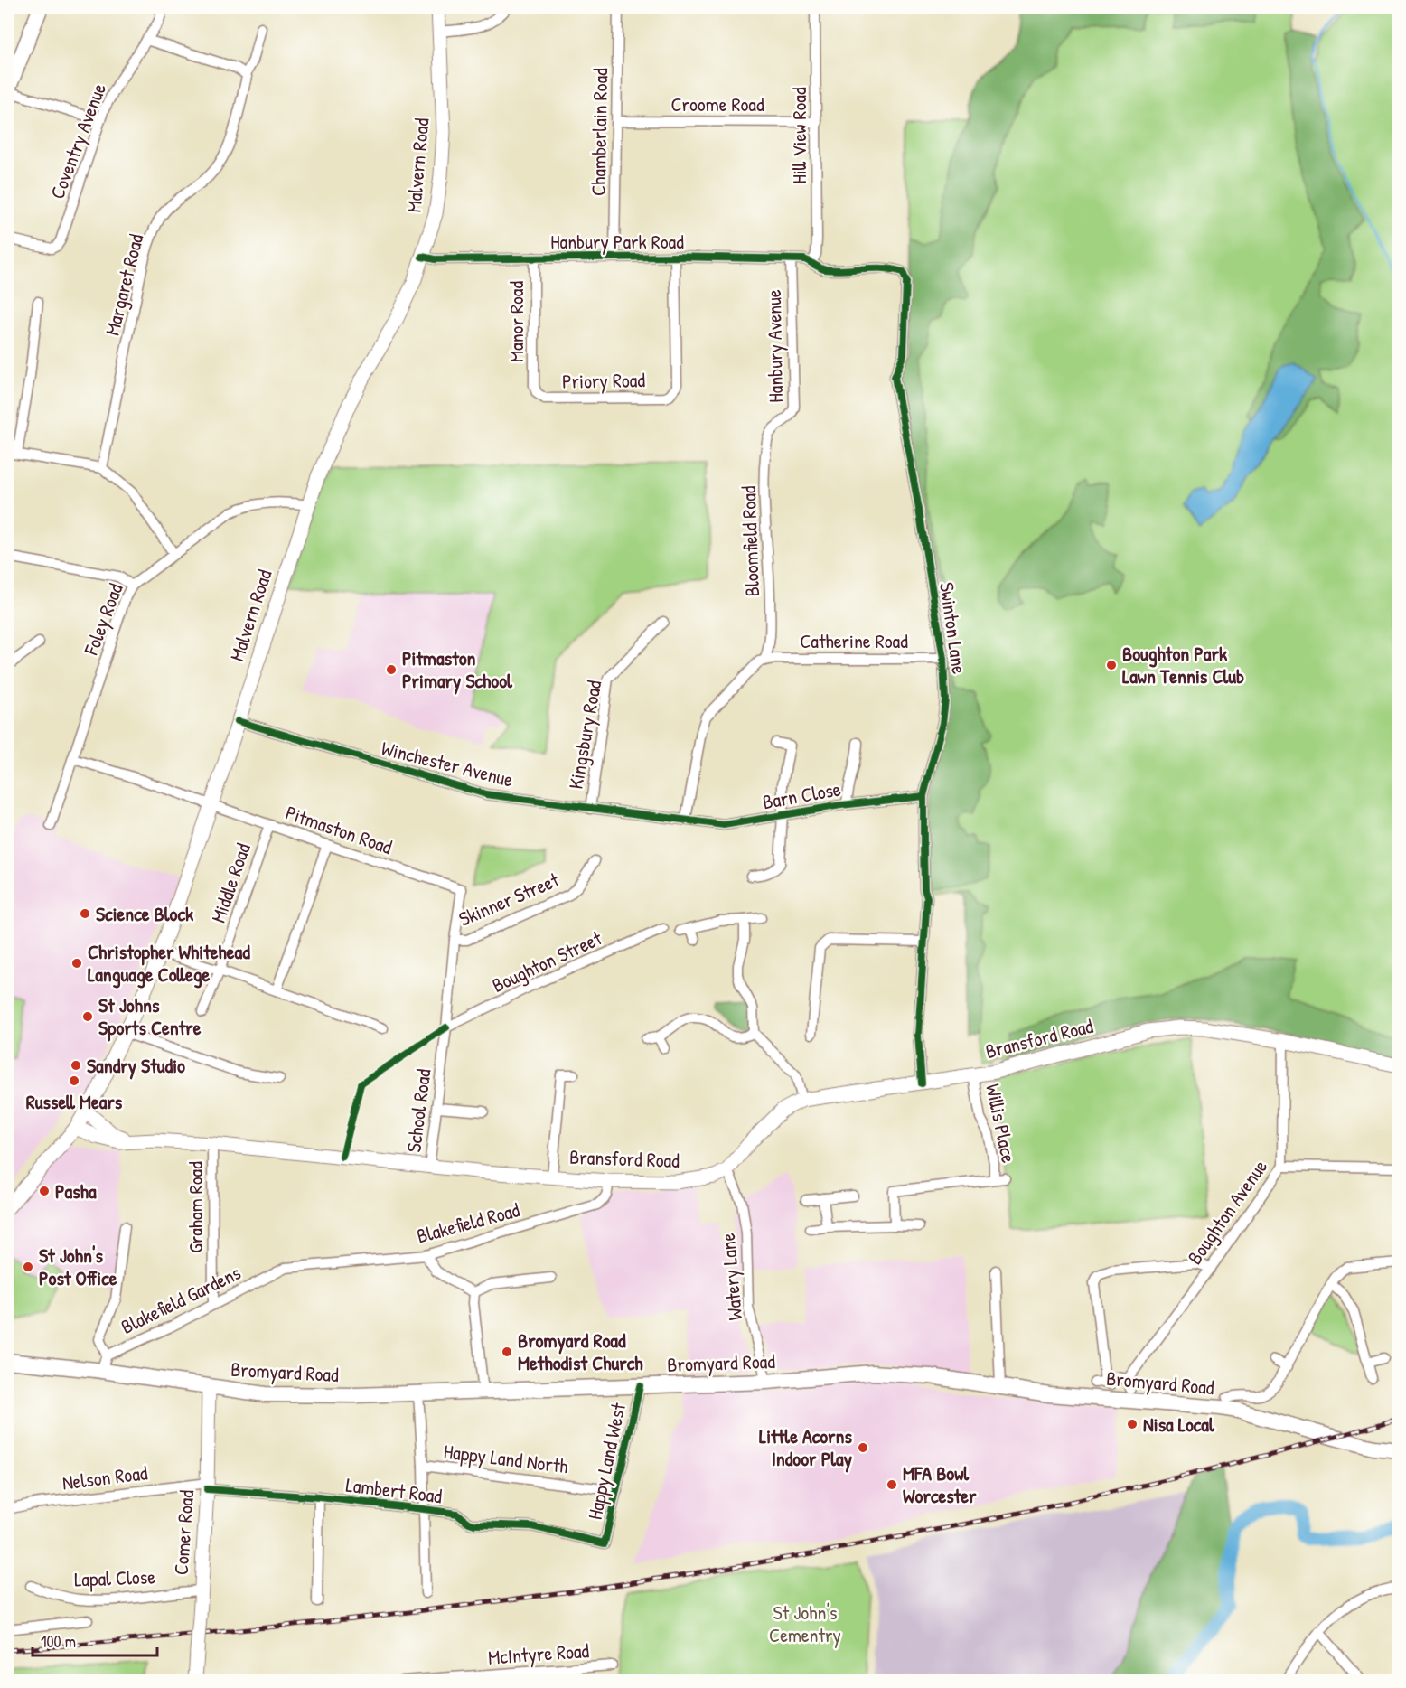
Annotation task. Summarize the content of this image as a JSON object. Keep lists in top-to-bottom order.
{
  "streets": {
    "main road": [
      "Malvern Road",
      "Bransford Road",
      "Bromyard Road",
      "Comer Road"
    ],
    "street": [
      "Croome Road",
      "Chamberlain Road",
      "Hill View Road",
      "Coventry Avenue",
      "Hanbury Park Road",
      "Margaret Road",
      "Manor Road",
      "Hanbury Avenue",
      "Priory Road",
      "Bloomfield Road",
      "Foley Road",
      "Swinton Lane",
      "Catherine Road",
      "Kingsbury Road",
      "Winchester Avenue",
      "Barn Close",
      "Pitmaston Road",
      "Middle Road",
      "Skinner Street",
      "Boughton Street",
      "School Road",
      "Willis Place",
      "Graham Road",
      "Boughton Avenue",
      "Blakefield Road",
      "Watery Lane",
      "Blakefield Gardens",
      "Happy Land North",
      "Happy Land West",
      "Nelson Road",
      "Lambert Road",
      "Lapal Close",
      "McIntyre Road"
    ]
  },
  "crossings": [
    ["Croome Road", "Chamberlain Road"],
    ["Croome Road", "Hill View Road"],
    ["Chamberlain Road", "Hanbury Park Road"],
    ["Hill View Road", "Hanbury Park Road"],
    ["Hill View Road", "Swinton Lane"],
    ["Malvern Road", "Hanbury Park Road"],
    ["Malvern Road", "Foley Road"],
    ["Malvern Road", "Winchester Avenue"],
    ["Malvern Road", "Pitmaston Road"],
    ["Malvern Road", "Bransford Road"],
    ["Hanbury Park Road", "Manor Road"],
    ["Hanbury Park Road", "Hanbury Avenue"],
    ["Hanbury Park Road", "Priory Road"],
    ["Hanbury Park Road", "Swinton Lane"],
    ["Manor Road", "Priory Road"],
    ["Hanbury Avenue", "Bloomfield Road"],
    ["Bloomfield Road", "Catherine Road"],
    ["Foley Road", "Pitmaston Road"],
    ["Swinton Lane", "Catherine Road"],
    ["Swinton Lane", "Barn Close"],
    ["Swinton Lane", "Bransford Road"],
    ["Kingsbury Road", "Winchester Avenue"],
    ["Winchester Avenue", "Barn Close"],
    ["Pitmaston Road", "Middle Road"],
    ["Pitmaston Road", "School Road"],
    ["Skinner Street", "School Road"],
    ["Boughton Street", "School Road"],
    ["Bransford Road", "School Road"],
    ["Bransford Road", "Willis Place"],
    ["Bransford Road", "Graham Road"],
    ["Bransford Road", "Boughton Avenue"],
    ["Bransford Road", "Blakefield Road"],
    ["Bransford Road", "Watery Lane"],
    ["Graham Road", "Blakefield Gardens"],
    ["Blakefield Road", "Blakefield Gardens"],
    ["Watery Lane", "Bromyard Road"],
    ["Blakefield Gardens", "Bromyard Road"],
    ["Bromyard Road", "Happy Land West"],
    ["Bromyard Road", "Comer Road"],
    ["Happy Land North", "Happy Land West"],
    ["Happy Land West", "Lambert Road"],
    ["Nelson Road", "Lambert Road"],
    ["Nelson Road", "Comer Road"],
    ["Lambert Road", "Comer Road"],
    ["Comer Road", "Lapal Close"]
  ],
  "parks": ["St John's Cementry"],
  "places": [
    "Boughton Park Lawn Tennis Club",
    "Pitmaston Primary School",
    "Science Block",
    "Christopher Whitehead Language College",
    "St Johns Sports Centre",
    "Sandry Studio",
    "Russell Mears",
    "Pasha",
    "St John's Post Office",
    "Bromyard Road Methodist Church",
    "Nisa Local",
    "Little Acorns Indoor Play",
    "MFA Bowl Worcester"
  ],
  "scale_bar": "100 m"
}
